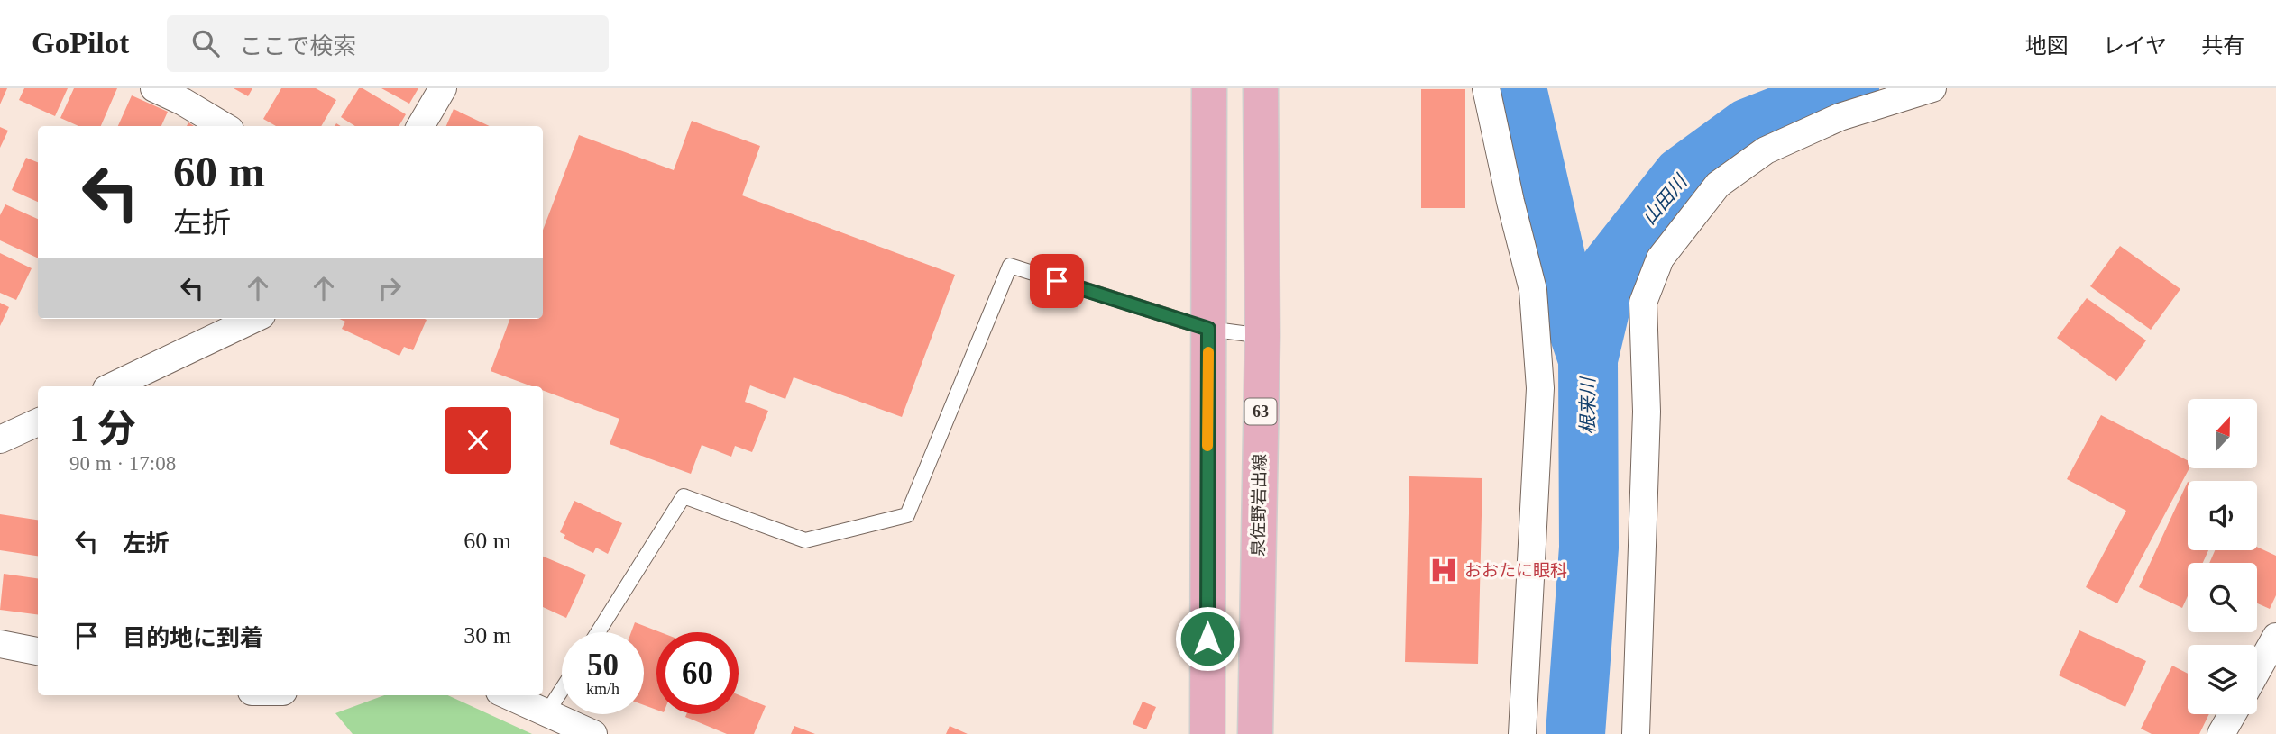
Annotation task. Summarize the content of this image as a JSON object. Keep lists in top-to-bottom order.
{
  "streets": {
    "main road": ["63", "泉佐野岩出線"]
  },
  "water": ["山田川", "根来川"],
  "places": {
    "hospital": ["おおたに眼科"]
  },
  "north": "top",
  "page": {
    "header": "GoPilot",
    "search": "ここで検索",
    "nav": ["地図", "レイヤ", "共有"],
    "turn": ["60 m", "左折"],
    "heading": ["1 分", "90 m · 17:08"],
    "list": [
      {
        "name": "左折",
        "value": "60 m"
      },
      {
        "name": "目的地に到着",
        "value": "30 m"
      }
    ],
    "speed": "50 km/h",
    "limit": "60"
  }
}
